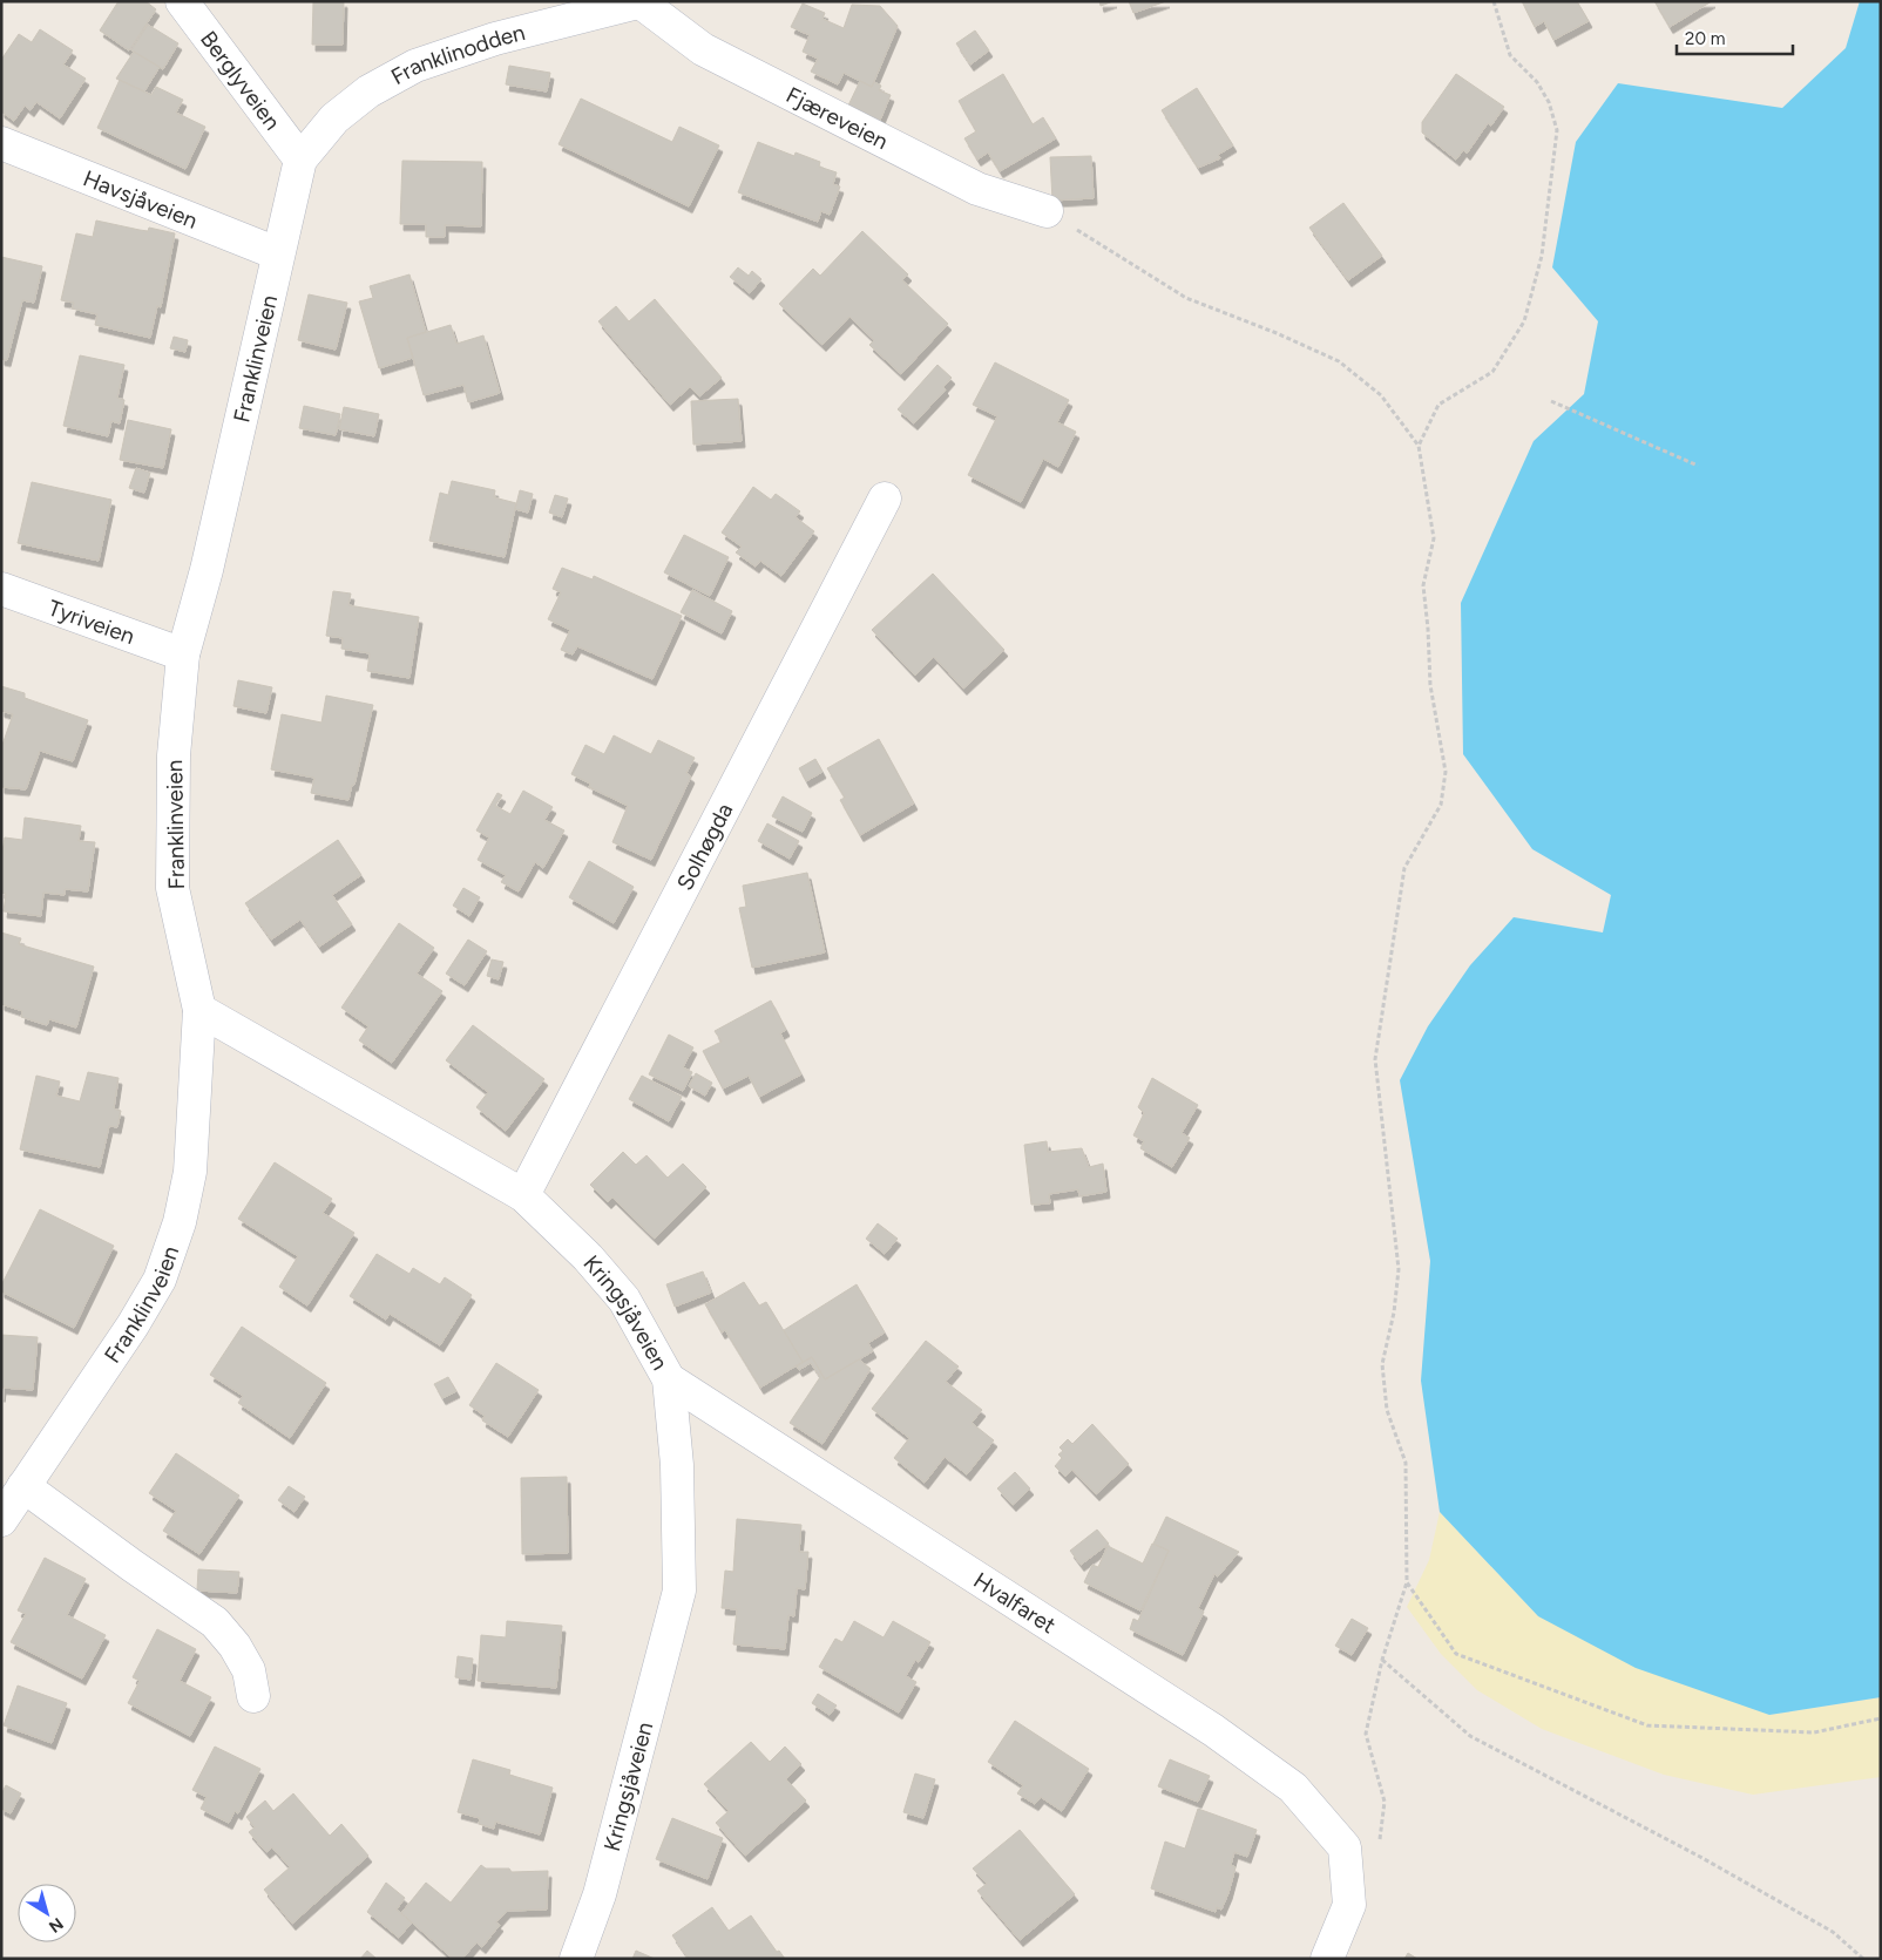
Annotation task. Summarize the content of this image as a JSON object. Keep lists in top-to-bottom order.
{
  "streets": {
    "street": [
      "Franklinodden",
      "Berglyveien",
      "Fjæreveien",
      "Havsjåveien",
      "Franklinveien",
      "Tyriveien",
      "Solhøgda",
      "Kringsjåveien",
      "Hvalfaret"
    ]
  },
  "crossings": [
    ["Franklinodden", "Berglyveien"],
    ["Franklinodden", "Fjæreveien"],
    ["Franklinodden", "Franklinveien"],
    ["Berglyveien", "Franklinveien"],
    ["Havsjåveien", "Franklinveien"],
    ["Franklinveien", "Tyriveien"],
    ["Franklinveien", "Kringsjåveien"],
    ["Solhøgda", "Kringsjåveien"],
    ["Kringsjåveien", "Hvalfaret"]
  ],
  "scale_bar": "20 m",
  "north": "bottom right"
}
